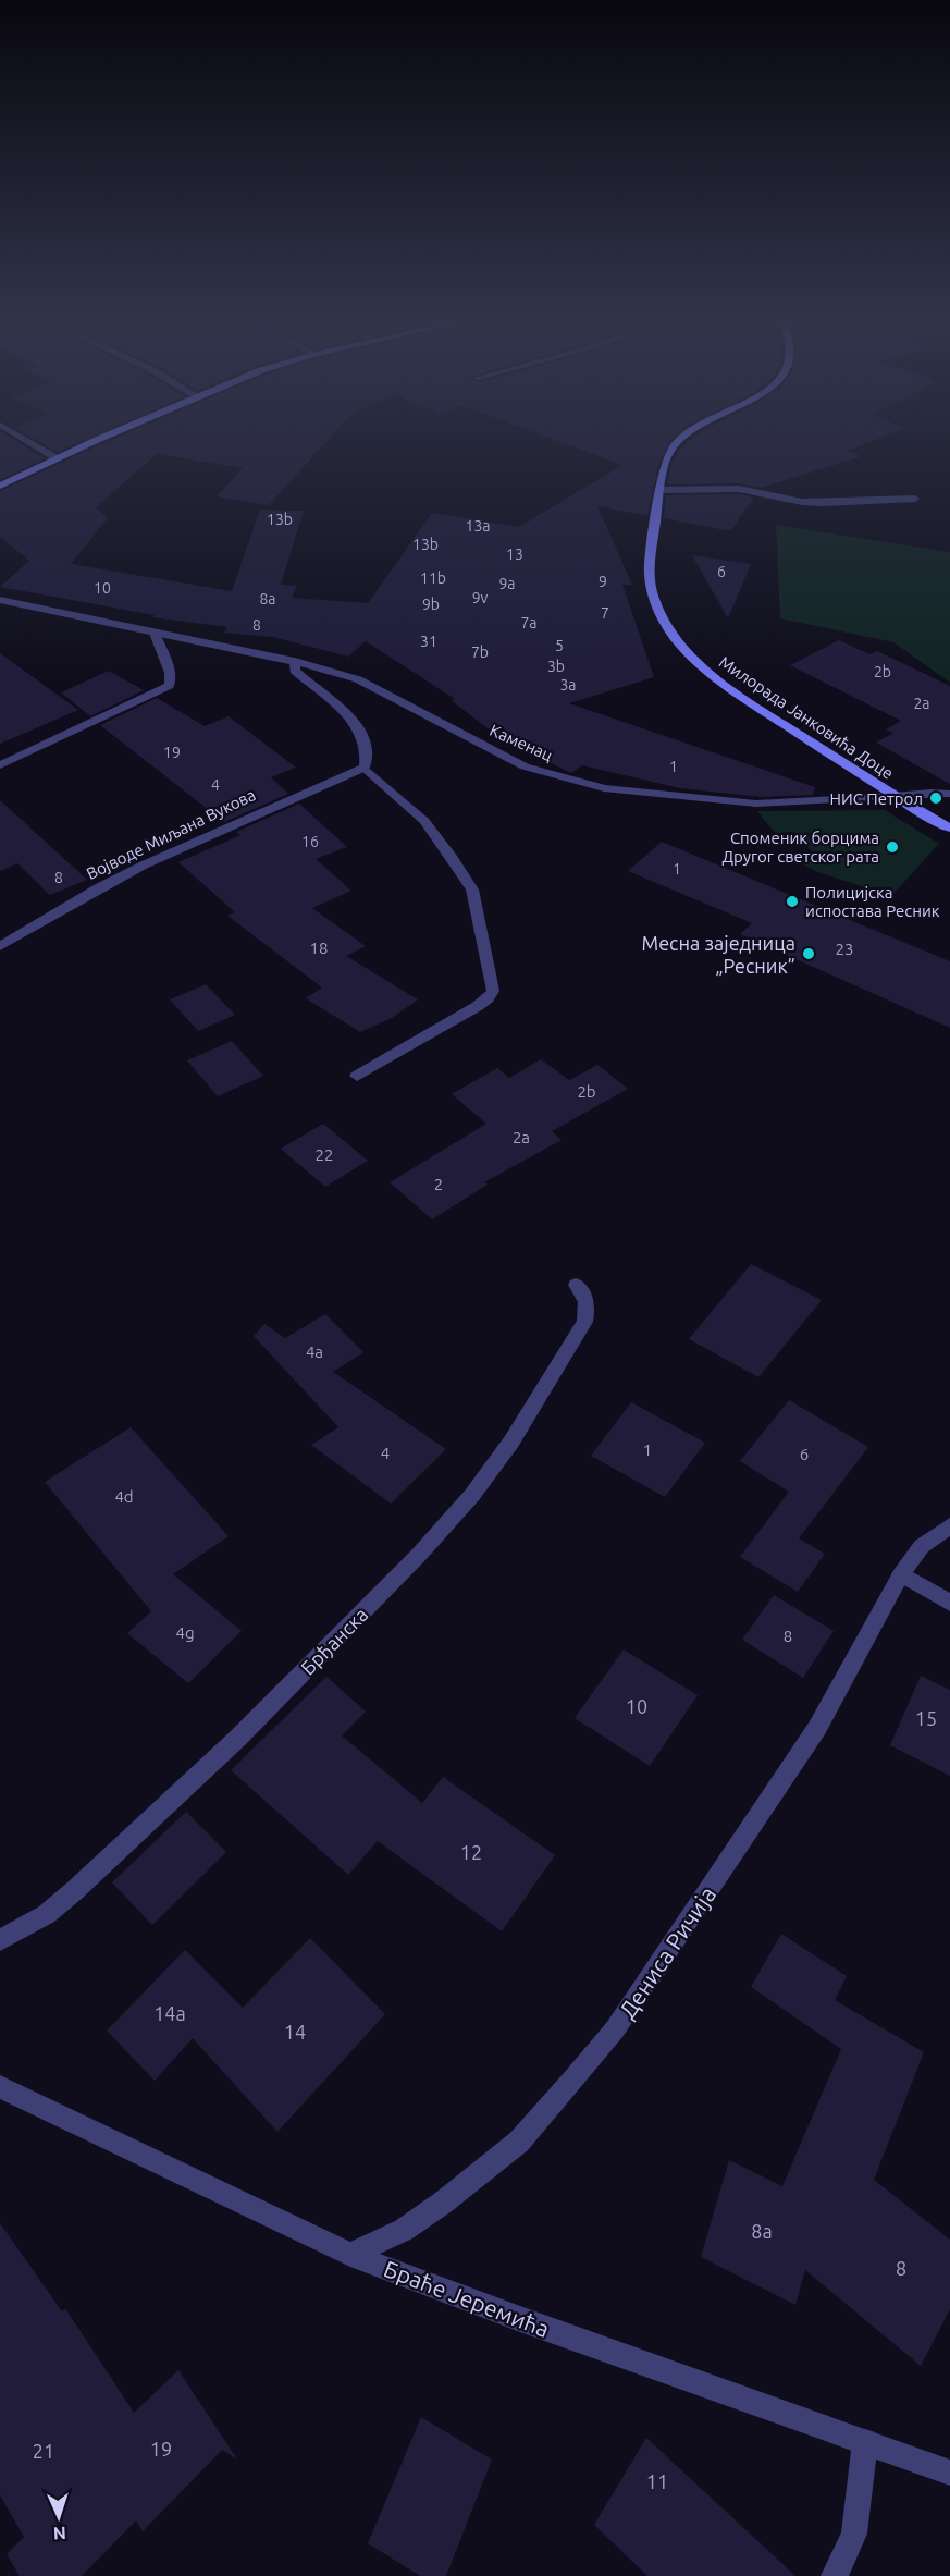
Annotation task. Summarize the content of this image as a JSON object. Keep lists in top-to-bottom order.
{
  "streets": {
    "street": [
      "Милорада Јанковића Доце",
      "Каменац",
      "Војводе Миљана Вукова",
      "Брђанска",
      "Дениса Ричија",
      "Браће Јеремића"
    ]
  },
  "crossings": [
    ["Милорада Јанковића Доце", "Каменац"],
    ["Дениса Ричија", "Браће Јеремића"]
  ],
  "places": [
    "НИС Петрол",
    "Споменик борцима Другог светског рата",
    "Полицијска испостава Ресник",
    "Месна заједница „Ресник”"
  ],
  "house_numbers": [
    "13b",
    "13a",
    "13b",
    "13",
    "6",
    "11b",
    "9",
    "9a",
    "10",
    "9v",
    "8a",
    "9b",
    "7",
    "7a",
    "8",
    "31",
    "5",
    "7b",
    "3b",
    "2b",
    "3a",
    "2a",
    "19",
    "1",
    "4",
    "16",
    "1",
    "8",
    "18",
    "23",
    "2b",
    "2a",
    "22",
    "2",
    "4a",
    "1",
    "4",
    "6",
    "4d",
    "4g",
    "8",
    "10",
    "15",
    "12",
    "14a",
    "14",
    "8a",
    "8",
    "19",
    "21",
    "11"
  ],
  "north": "bottom"
}
